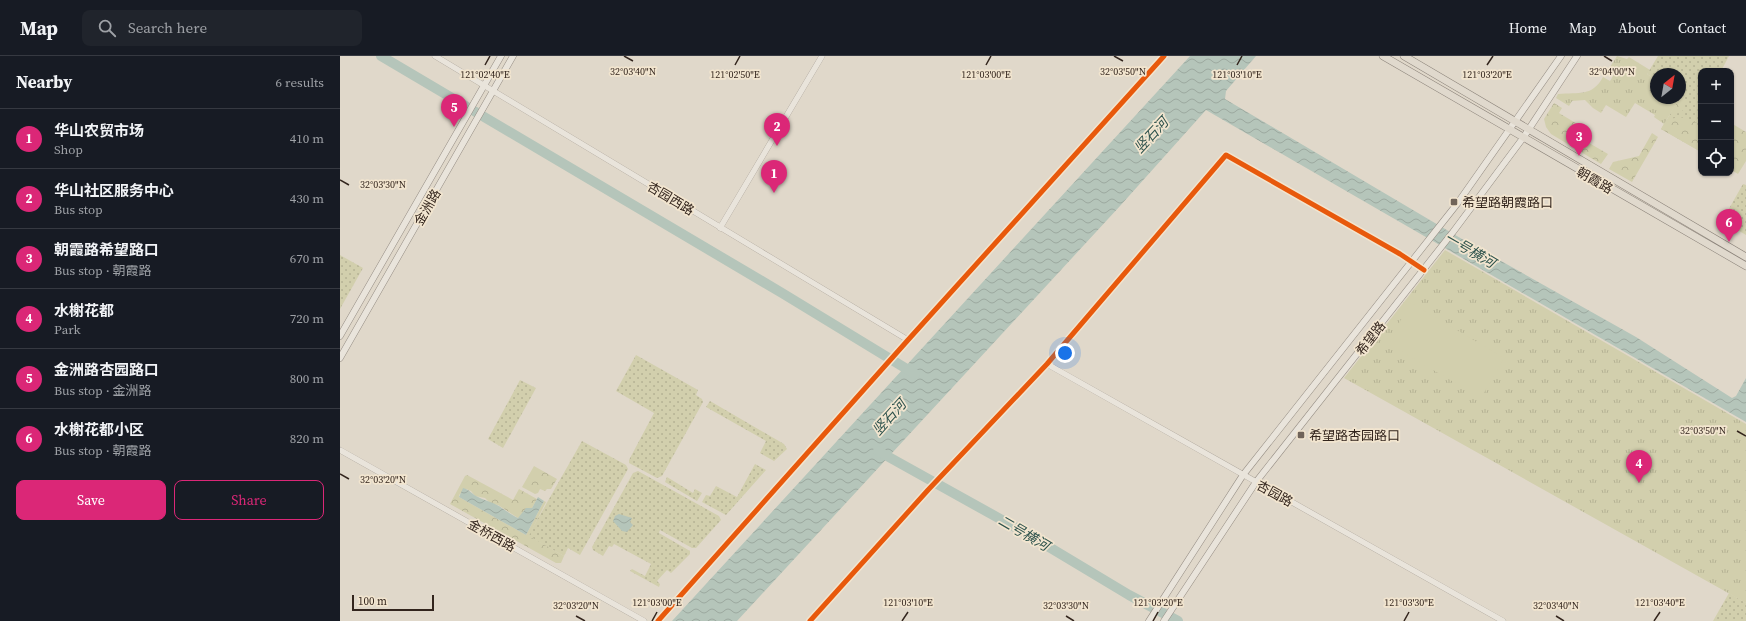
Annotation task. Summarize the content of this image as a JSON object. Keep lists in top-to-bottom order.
{
  "streets": {
    "main road": ["朝霞路", "金洲路", "希望路"],
    "street": ["杏园西路", "杏园路", "金桥西路"]
  },
  "crossings": [
    ["朝霞路", "希望路"],
    ["杏园西路", "金洲路"],
    ["希望路", "杏园路"]
  ],
  "water": ["竖石河", "一号横河", "二号横河"],
  "places": {
    "transit": ["希望路朝霞路口", "希望路杏园路口"]
  },
  "scale_bar": "100 m",
  "north": "top right",
  "page": {
    "header": "Map",
    "search": "Search here",
    "nav": [
      "Home",
      "Map",
      "About",
      "Contact"
    ],
    "heading": ["Nearby", "6 results"],
    "map_buttons": ["+", "−"],
    "pins": [
      "5",
      "2",
      "3",
      "1",
      "6",
      "4"
    ],
    "list": [
      {
        "mark": "1",
        "name": "华山农贸市场",
        "note": "Shop",
        "value": "410 m"
      },
      {
        "mark": "2",
        "name": "华山社区服务中心",
        "note": "Bus stop",
        "value": "430 m"
      },
      {
        "mark": "3",
        "name": "朝霞路希望路口",
        "note": "Bus stop · 朝霞路",
        "value": "670 m"
      },
      {
        "mark": "4",
        "name": "水榭花都",
        "note": "Park",
        "value": "720 m"
      },
      {
        "mark": "5",
        "name": "金洲路杏园路口",
        "note": "Bus stop · 金洲路",
        "value": "800 m"
      },
      {
        "mark": "6",
        "name": "水榭花都小区",
        "note": "Bus stop · 朝霞路",
        "value": "820 m"
      }
    ],
    "buttons": ["Save", "Share"],
    "scale": "100 m"
  },
  "coordinates": [
    "32°03'40\"N",
    "32°03'50\"N",
    "32°04'00\"N",
    "121°02'40\"E",
    "121°02'50\"E",
    "121°03'00\"E",
    "121°03'10\"E",
    "121°03'20\"E",
    "32°03'30\"N",
    "32°03'20\"N",
    "121°03'30\"E",
    "121°03'40\"E"
  ]
}
